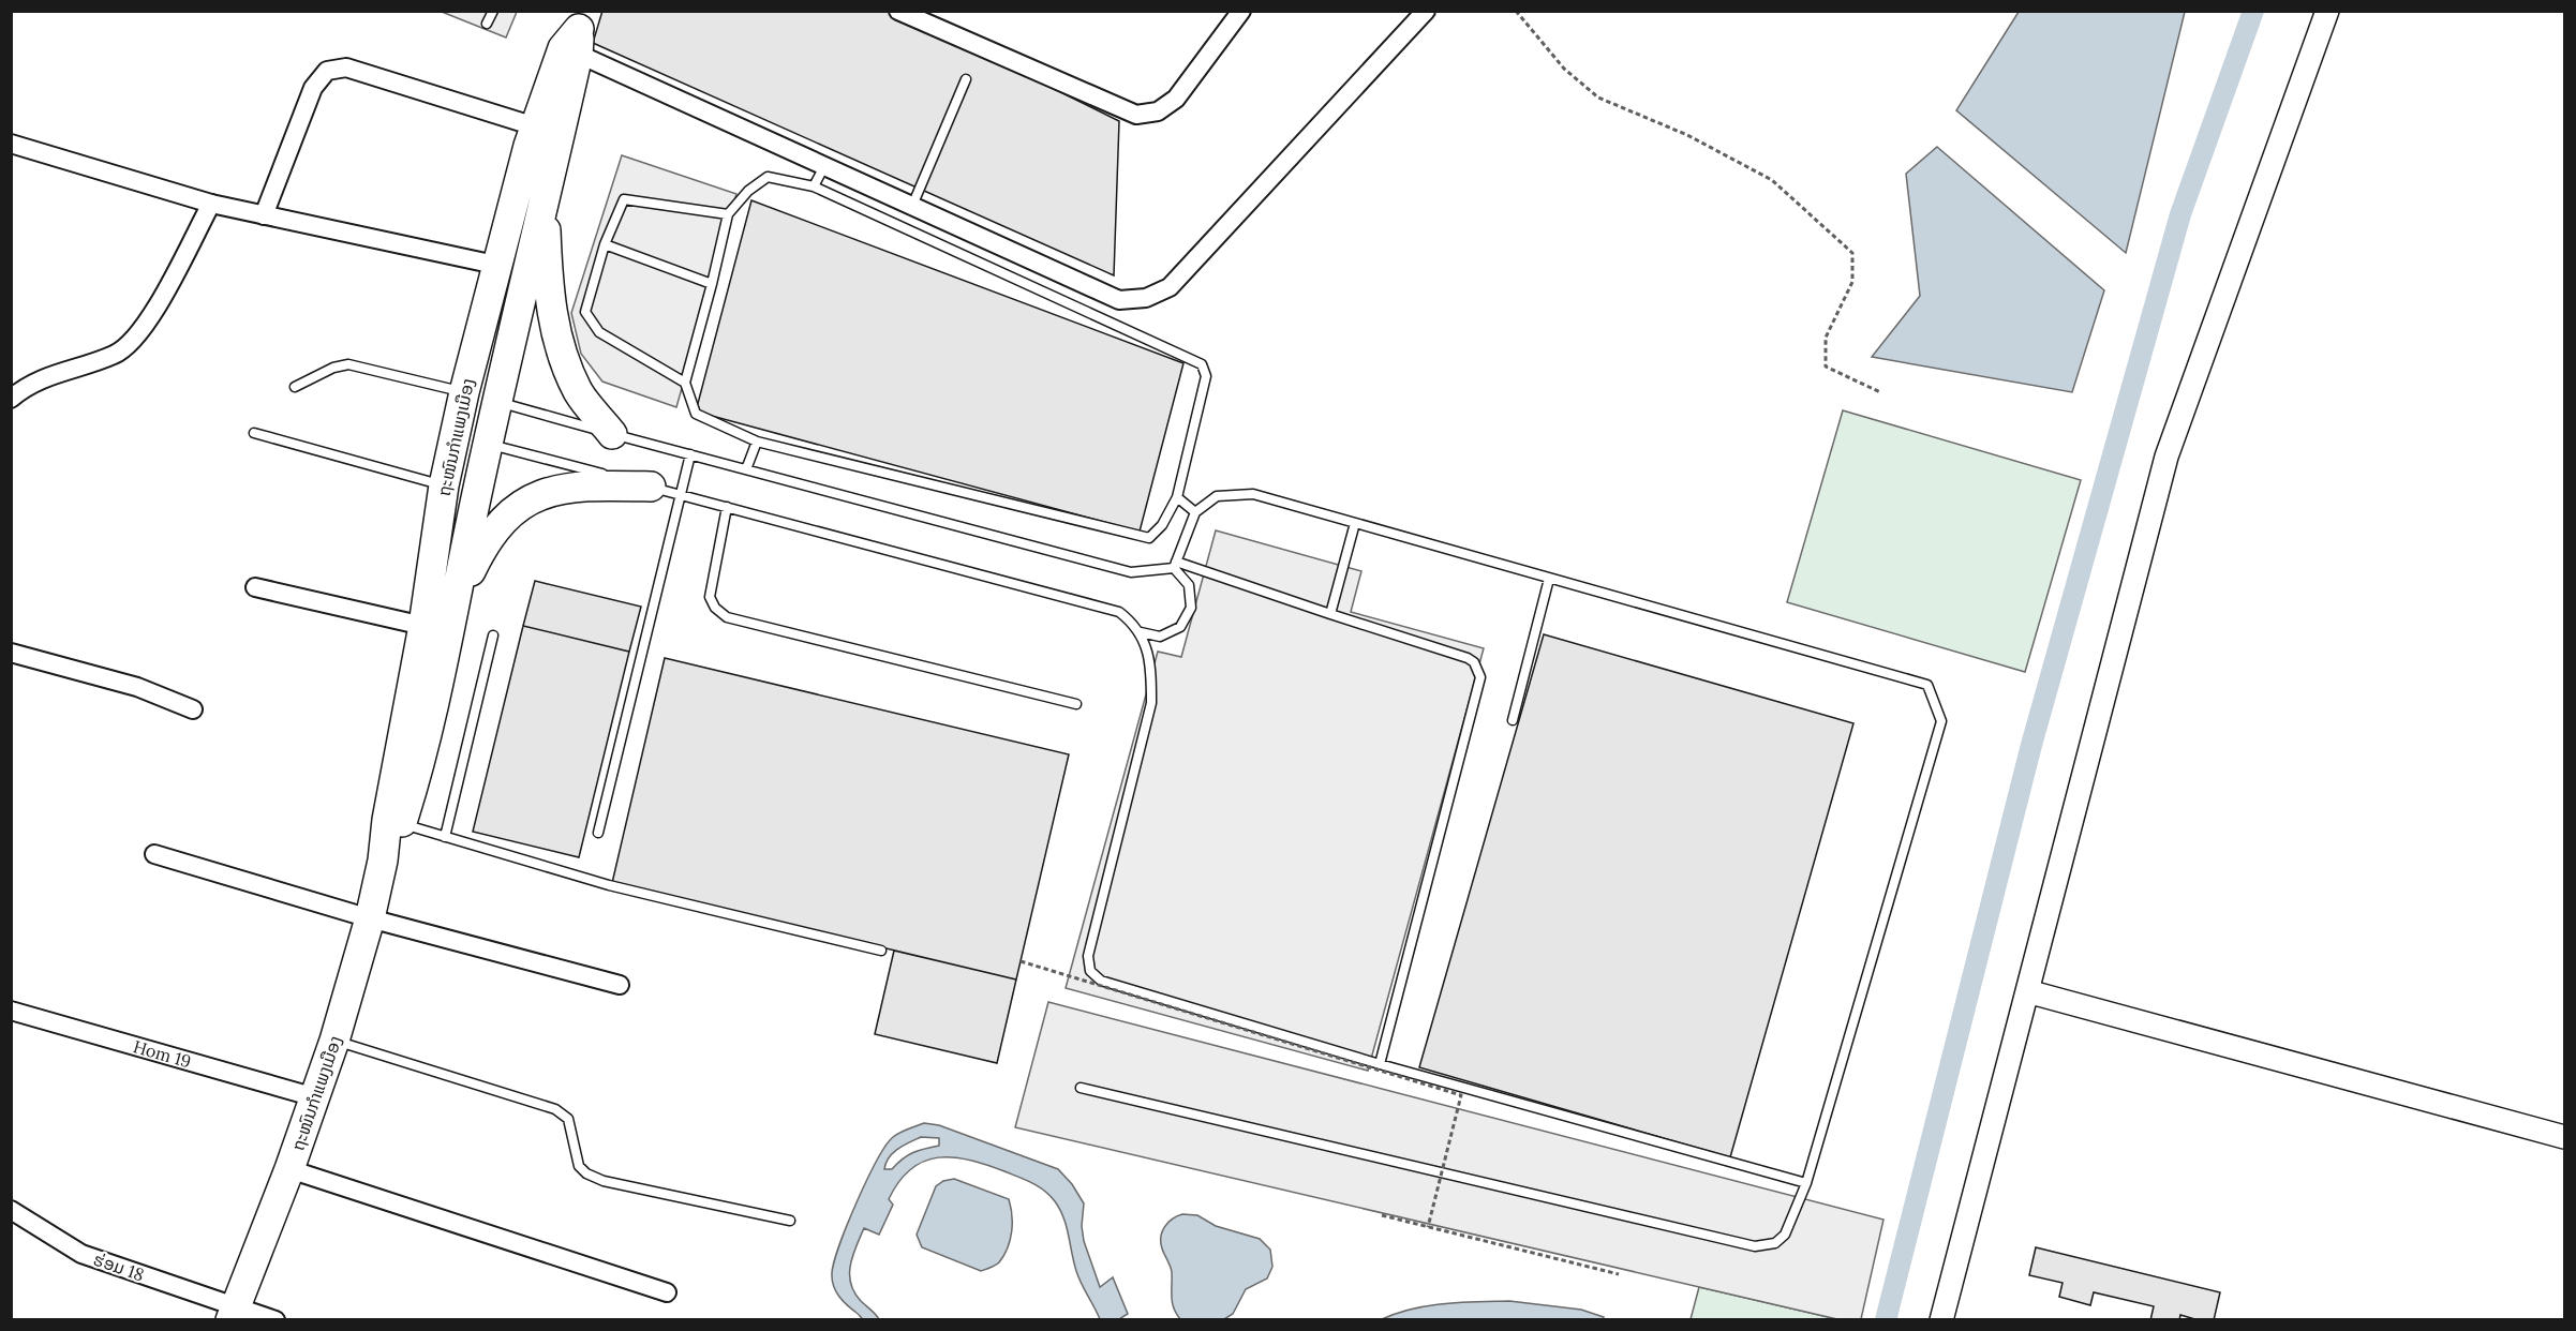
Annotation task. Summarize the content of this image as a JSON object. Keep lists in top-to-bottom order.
{
  "streets": {
    "main road": ["ຖະໜົນກຳແພງເມືອງ"],
    "street": ["Hom 19", "ຮ່ອມ 18"]
  },
  "crossings": [
    ["ຖະໜົນກຳແພງເມືອງ", "Hom 19"],
    ["ຖະໜົນກຳແພງເມືອງ", "ຮ່ອມ 18"]
  ]
}
